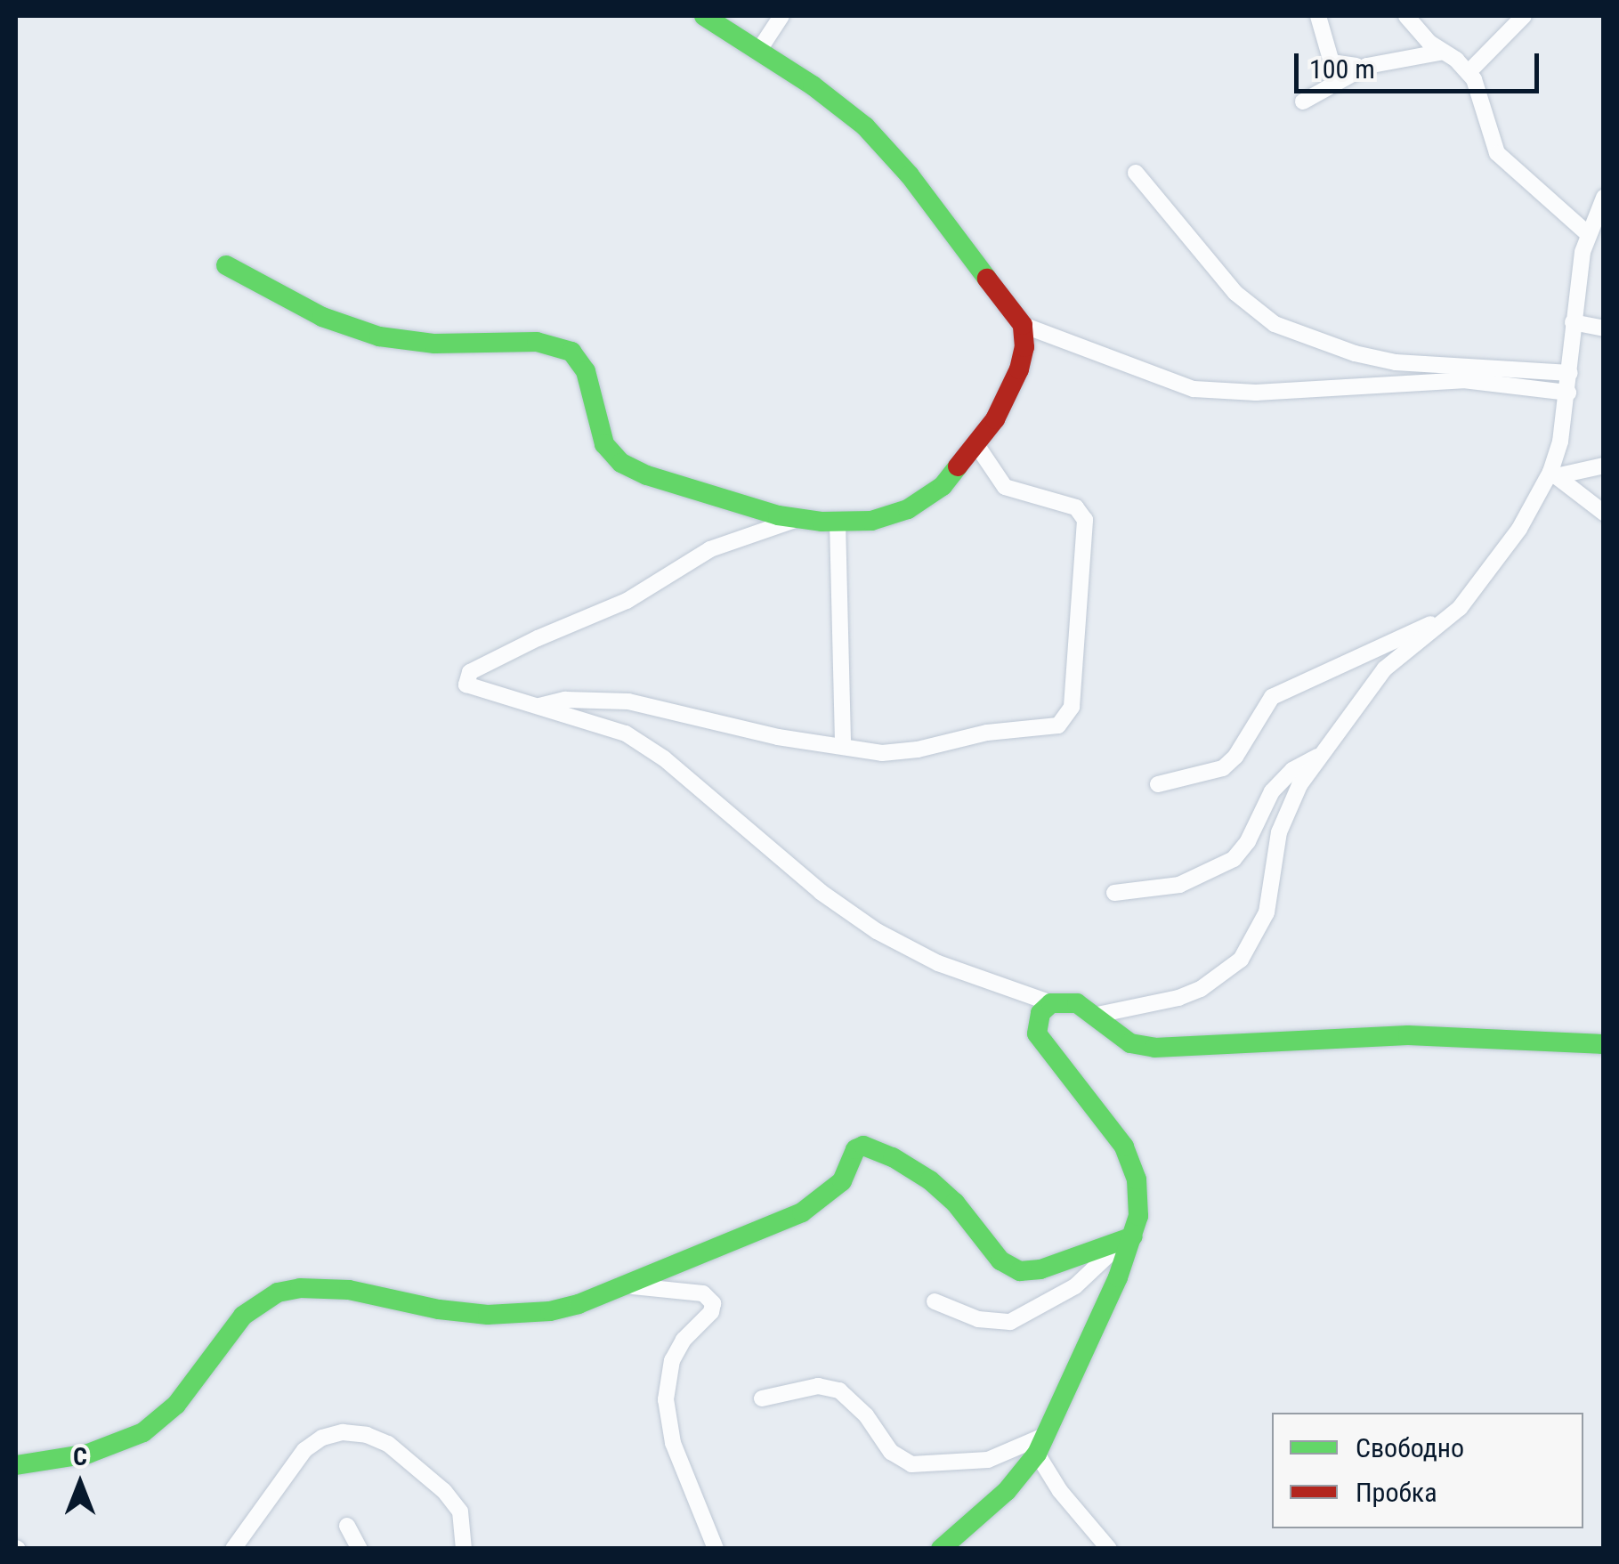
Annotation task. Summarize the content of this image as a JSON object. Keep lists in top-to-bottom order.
{
  "legend": ["Свободно", "Пробка"],
  "scale_bar": "100 m",
  "north": "top"
}
